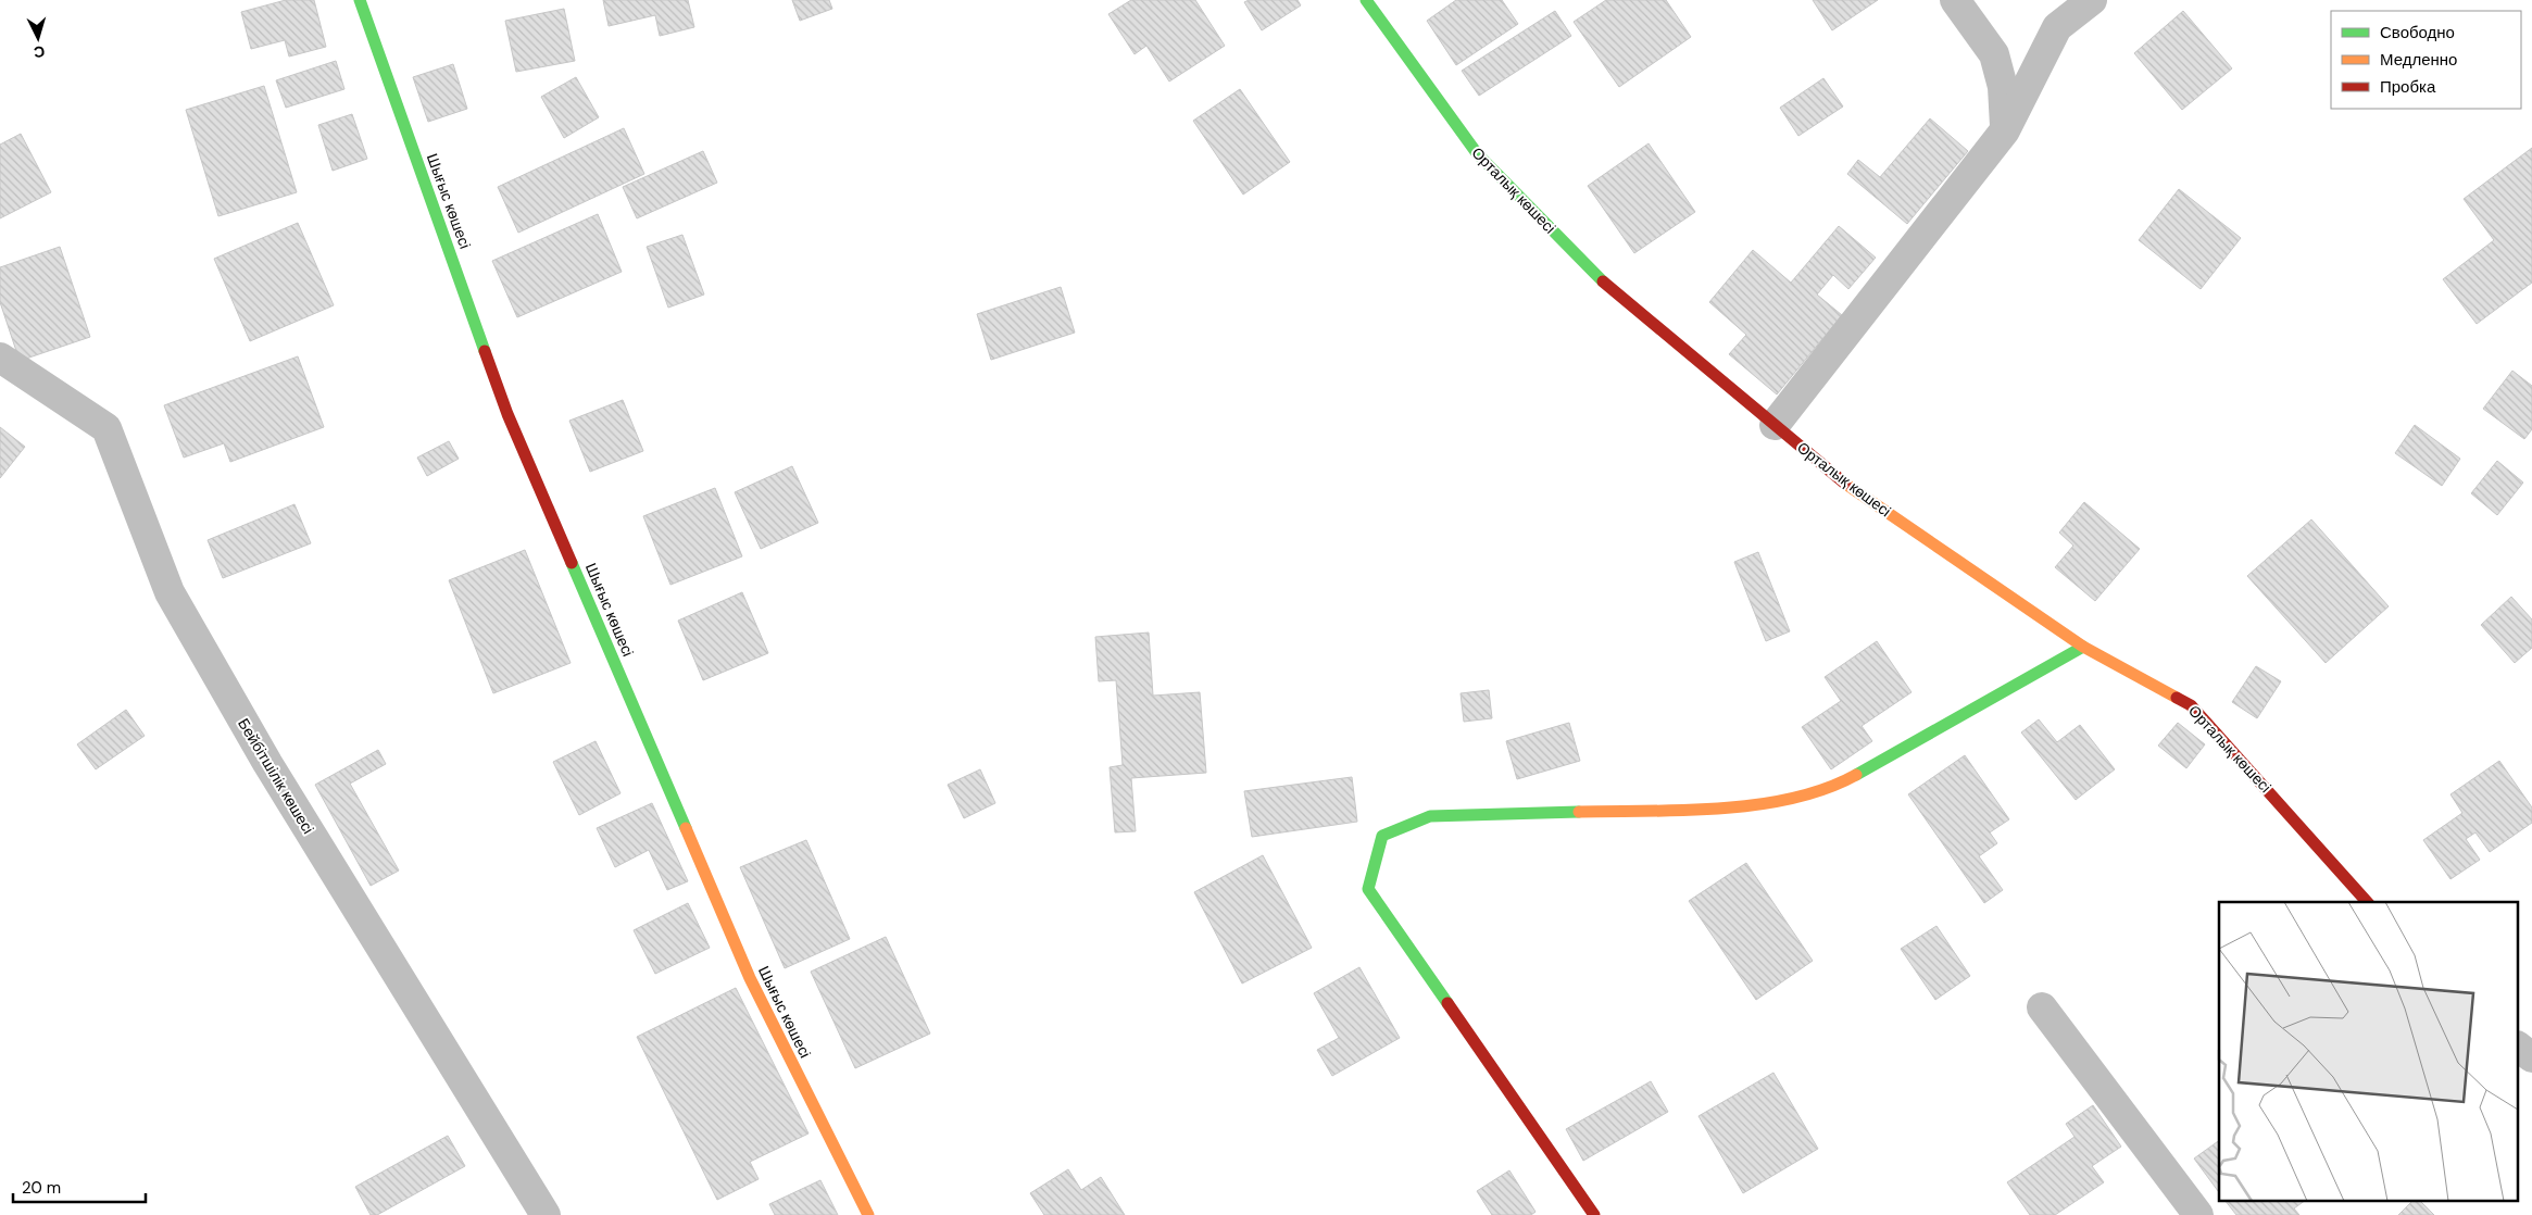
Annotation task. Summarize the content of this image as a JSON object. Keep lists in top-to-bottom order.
{
  "streets": {
    "street": ["Орталық көшесі", "Шығыс көшесі", "Бейбітшілік көшесі"]
  },
  "legend": ["Свободно", "Медленно", "Пробка"],
  "scale_bar": "20 m",
  "north": "bottom"
}
